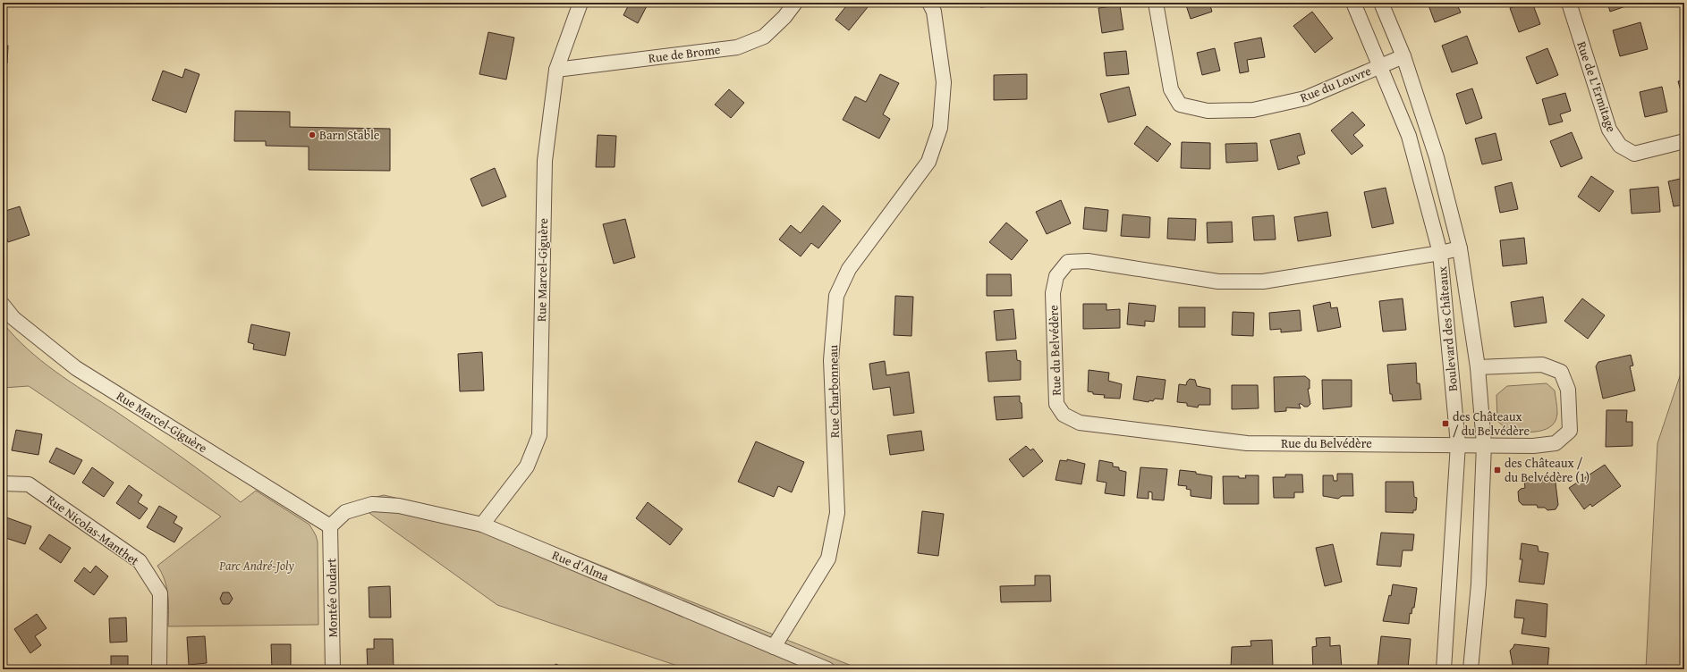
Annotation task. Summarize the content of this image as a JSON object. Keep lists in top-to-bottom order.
{
  "streets": {
    "street": [
      "Rue de Brome",
      "Rue du Louvre",
      "Rue de L'Ermitage",
      "Rue Marcel-Giguère",
      "Boulevard des Châteaux",
      "Rue du Belvédère",
      "Rue Charbonneau",
      "Rue Nicolas-Manthet",
      "Rue d'Alma",
      "Montée Oudart"
    ]
  },
  "crossings": [
    ["Rue de Brome", "Rue Marcel-Giguère"],
    ["Rue du Louvre", "Boulevard des Châteaux"],
    ["Rue Marcel-Giguère", "Rue d'Alma"],
    ["Rue Marcel-Giguère", "Montée Oudart"],
    ["Boulevard des Châteaux", "Rue du Belvédère"],
    ["Rue Charbonneau", "Rue d'Alma"],
    ["Rue d'Alma", "Montée Oudart"]
  ],
  "parks": ["Parc André-Joly"],
  "places": {
    "other": ["Barn Stable"],
    "transit": ["des Châteaux / du Belvédère", "des Châteaux / du Belvédère (1)"]
  }
}
